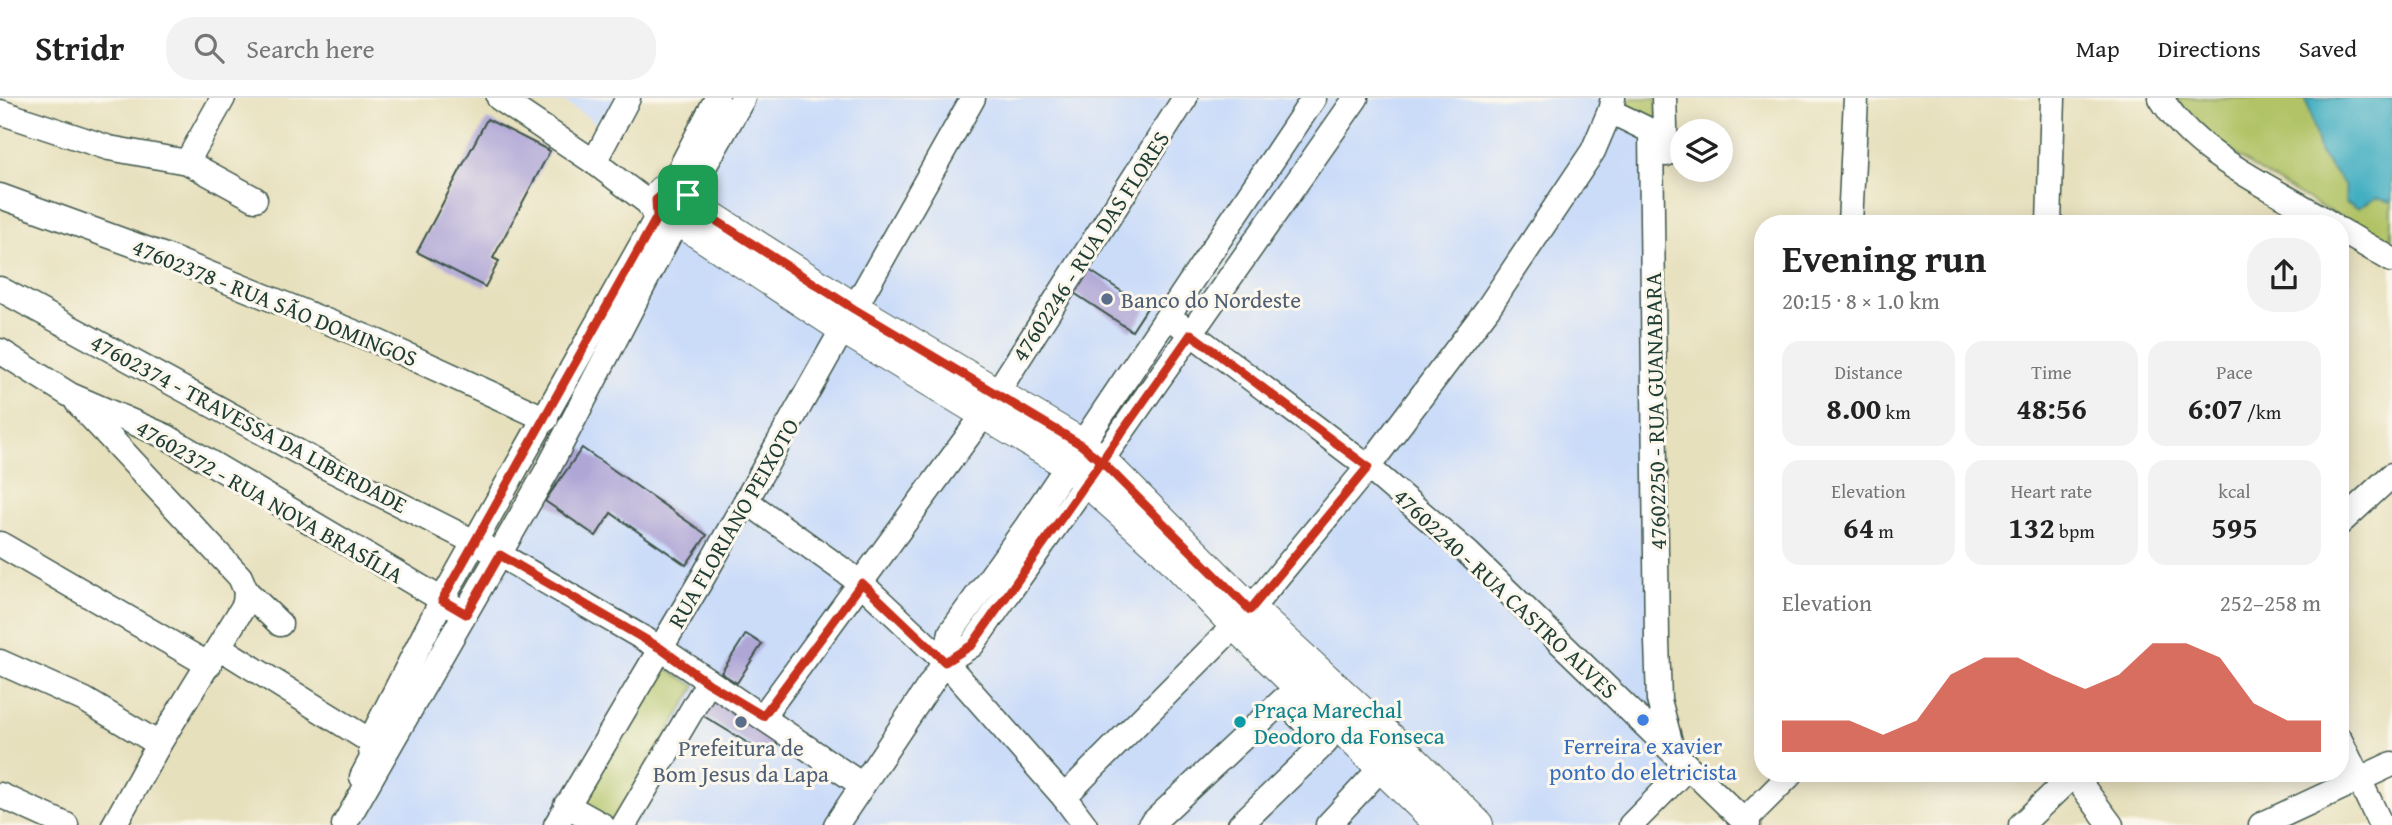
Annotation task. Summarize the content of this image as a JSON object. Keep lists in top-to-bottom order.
{
  "streets": {
    "street": [
      "47602246 - RUA DAS FLORES",
      "47602378 - RUA SÃO DOMINGOS",
      "47602250 - RUA GUANABARA",
      "47602374 - TRAVESSA DA LIBERDADE",
      "47602372 - RUA NOVA BRASÍLIA",
      "RUA FLORIANO PEIXOTO",
      "47602240 - RUA CASTRO ALVES"
    ]
  },
  "crossings": [
    ["47602246 - RUA DAS FLORES", "47602374 - TRAVESSA DA LIBERDADE"],
    ["47602250 - RUA GUANABARA", "47602240 - RUA CASTRO ALVES"],
    ["47602374 - TRAVESSA DA LIBERDADE", "RUA FLORIANO PEIXOTO"]
  ],
  "places": [
    "Banco do Nordeste",
    "Ferreira e xavier ponto do eletricista",
    "Prefeitura de Bom Jesus da Lapa",
    "Praça Marechal Deodoro da Fonseca"
  ],
  "page": {
    "header": "Stridr",
    "search": "Search here",
    "nav": ["Map", "Directions", "Saved"],
    "heading": ["Evening run", "20:15 · 8 × 1.0 km"],
    "stats": [
      ["Distance", "8.00 km"],
      ["Time", "48:56"],
      ["Pace", "6:07 /km"],
      ["Elevation", "64 m"],
      ["Heart rate", "132 bpm"],
      ["kcal", "595"]
    ],
    "chart": ["Elevation", "252–258 m"]
  }
}
